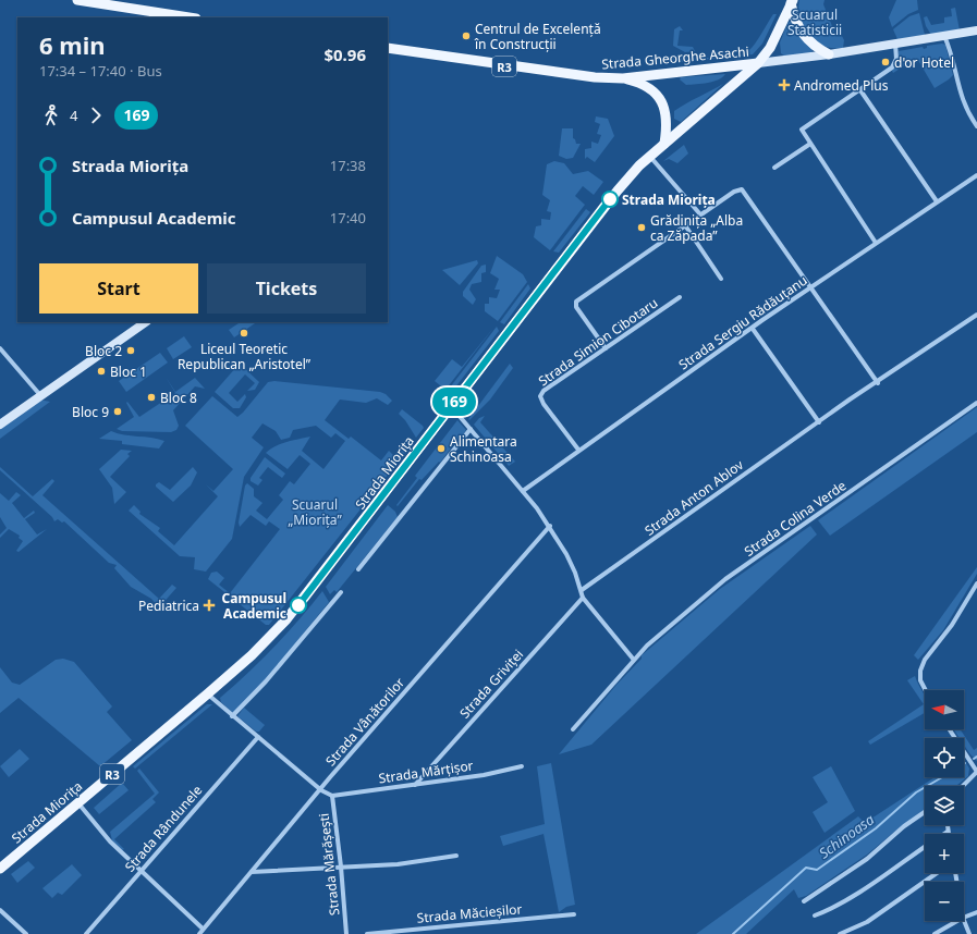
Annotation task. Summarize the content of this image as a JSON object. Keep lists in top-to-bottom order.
{
  "streets": {
    "main road": ["Strada Gheorghe Asachi", "R3", "Strada Miorița"],
    "street": [
      "Strada Sergiu Rădăuțanu",
      "Strada Simion Cibotaru",
      "Strada Anton Ablov",
      "Strada Colina Verde",
      "Strada Griviței",
      "Strada Vânătorilor",
      "Strada Mărțișor",
      "Strada Rândunele",
      "Strada Mărășești",
      "Strada Măcieșilor"
    ]
  },
  "crossings": [
    ["Strada Gheorghe Asachi", "R3"],
    ["Strada Gheorghe Asachi", "Strada Miorița"],
    ["R3", "Strada Miorița"],
    ["Strada Sergiu Rădăuțanu", "Strada Simion Cibotaru"],
    ["Strada Miorița", "Strada Mărășești"],
    ["Strada Griviței", "Strada Mărțișor"],
    ["Strada Vânătorilor", "Strada Mărășești"],
    ["Strada Mărțișor", "Strada Mărășești"],
    ["Strada Rândunele", "Strada Mărășești"]
  ],
  "water": ["Schinoasa"],
  "parks": ["Scuarul Statisticii", "Scuarul „Miorița”"],
  "places": {
    "other": [
      "Centrul de Excelență în Construcții",
      "d'or Hotel",
      "Strada Miorița",
      "Grădinița „Alba ca Zăpada”",
      "Liceul Teoretic Republican „Aristotel”",
      "Bloc 2",
      "Bloc 1",
      "Bloc 8",
      "Bloc 9",
      "Alimentara Schinoasa",
      "Campusul Academic"
    ],
    "health": ["Andromed Plus", "Pediatrica"]
  },
  "lines": ["bus line 169"],
  "north": "left",
  "page": {
    "on_map": "169",
    "heading": ["6 min", "17:34 – 17:40 · Bus", "$0.96"],
    "legs": ["4", "169"],
    "list": [
      {
        "name": "Strada Miorița",
        "value": "17:38"
      },
      {
        "name": "Campusul Academic",
        "value": "17:40"
      }
    ],
    "buttons": ["Start", "Tickets"],
    "map_buttons": ["+", "−"]
  }
}
